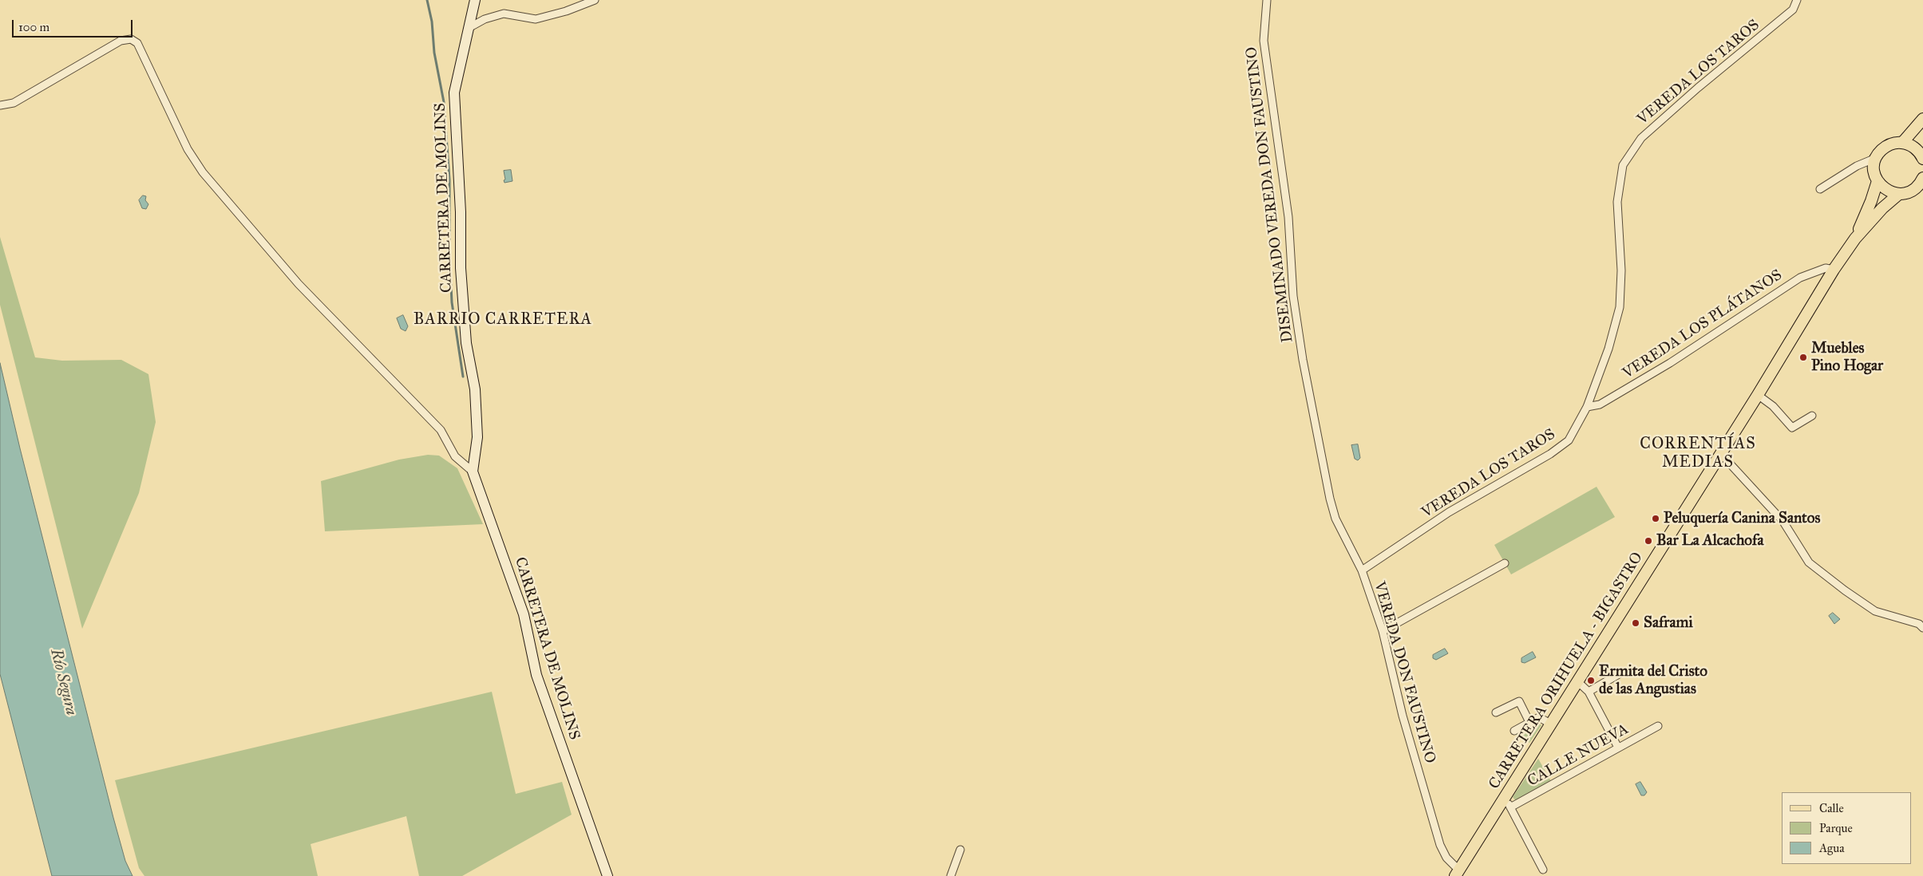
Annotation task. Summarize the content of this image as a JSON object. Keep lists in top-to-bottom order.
{
  "streets": {
    "main road": ["CARRETERA ORIHUELA - BIGASTRO"],
    "street": [
      "VEREDA LOS TAROS",
      "DISEMINADO VEREDA DON FAUSTINO",
      "CARRETERA DE MOLINS",
      "VEREDA LOS PLÁTANOS",
      "VEREDA DON FAUSTINO",
      "CALLE NUEVA"
    ]
  },
  "crossings": [
    ["VEREDA LOS TAROS", "VEREDA LOS PLÁTANOS"],
    ["VEREDA LOS TAROS", "VEREDA DON FAUSTINO"],
    ["DISEMINADO VEREDA DON FAUSTINO", "VEREDA DON FAUSTINO"],
    ["VEREDA LOS PLÁTANOS", "CARRETERA ORIHUELA - BIGASTRO"],
    ["CARRETERA ORIHUELA - BIGASTRO", "VEREDA DON FAUSTINO"]
  ],
  "districts": ["BARRIO CARRETERA", "CORRENTÍAS MEDIAS"],
  "water": ["Río Segura"],
  "places": [
    "Muebles Pino Hogar",
    "Peluquería Canina Santos",
    "Bar La Alcachofa",
    "Saframi",
    "Ermita del Cristo de las Angustias"
  ],
  "legend": ["Calle", "Parque", "Agua"],
  "scale_bar": "100 m"
}
